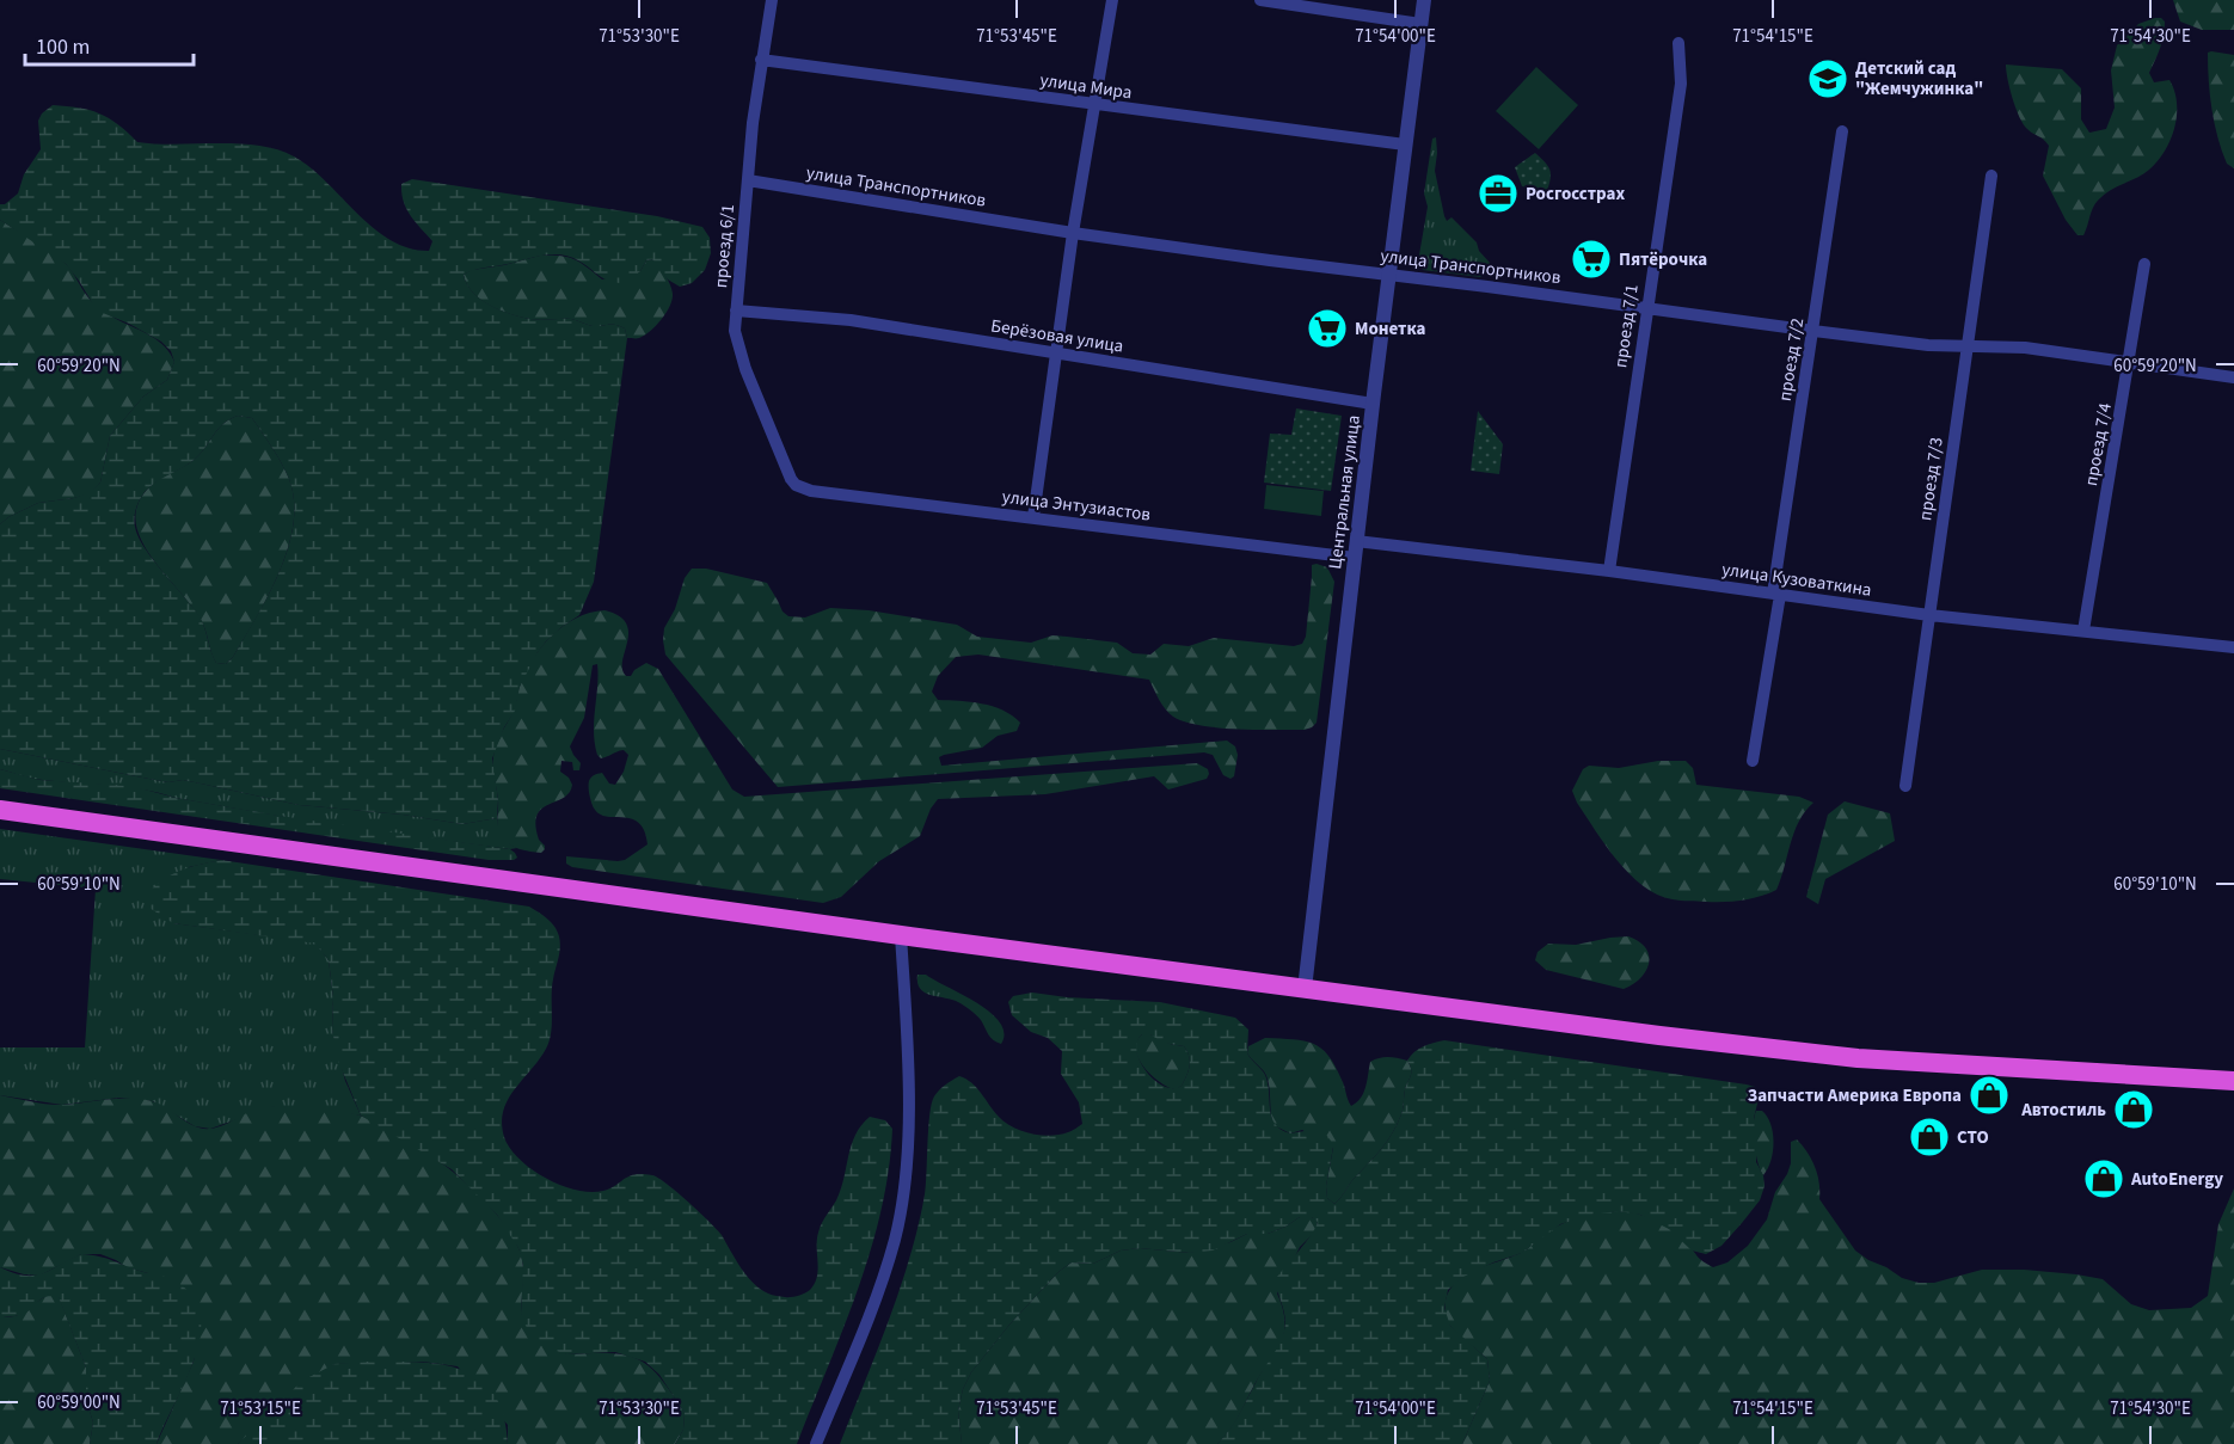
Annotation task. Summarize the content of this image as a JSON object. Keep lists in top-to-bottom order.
{
  "streets": {
    "street": [
      "улица Мира",
      "улица Транспортников",
      "проезд 6/1",
      "проезд 7/1",
      "Берёзовая улица",
      "проезд 7/2",
      "проезд 7/4",
      "проезд 7/3",
      "Центральная улица",
      "улица Энтузиастов",
      "улица Кузоваткина"
    ]
  },
  "crossings": [
    ["улица Мира", "проезд 6/1"],
    ["улица Мира", "Центральная улица"],
    ["улица Транспортников", "проезд 6/1"],
    ["улица Транспортников", "проезд 7/1"],
    ["улица Транспортников", "проезд 7/2"],
    ["улица Транспортников", "проезд 7/4"],
    ["улица Транспортников", "проезд 7/3"],
    ["улица Транспортников", "Центральная улица"],
    ["проезд 6/1", "Берёзовая улица"],
    ["проезд 6/1", "улица Энтузиастов"],
    ["проезд 7/1", "улица Кузоваткина"],
    ["Берёзовая улица", "Центральная улица"],
    ["проезд 7/2", "улица Кузоваткина"],
    ["проезд 7/4", "улица Кузоваткина"],
    ["проезд 7/3", "улица Кузоваткина"],
    ["Центральная улица", "улица Энтузиастов"],
    ["Центральная улица", "улица Кузоваткина"]
  ],
  "places": {
    "school or university": ["Детский сад \"Жемчужинка\""],
    "office": ["Росгосстрах"],
    "supermarket": ["Пятёрочка", "Монетка"],
    "shop": [
      "Запчасти Америка Европа",
      "Автостиль",
      "СТО",
      "AutoEnergy"
    ]
  },
  "scale_bar": "100 m",
  "coordinates": [
    "71°53'30\"E",
    "71°53'45\"E",
    "71°54'00\"E",
    "71°54'15\"E",
    "71°54'30\"E",
    "60°59'20\"N",
    "60°59'10\"N",
    "60°59'00\"N",
    "71°53'15\"E"
  ]
}
